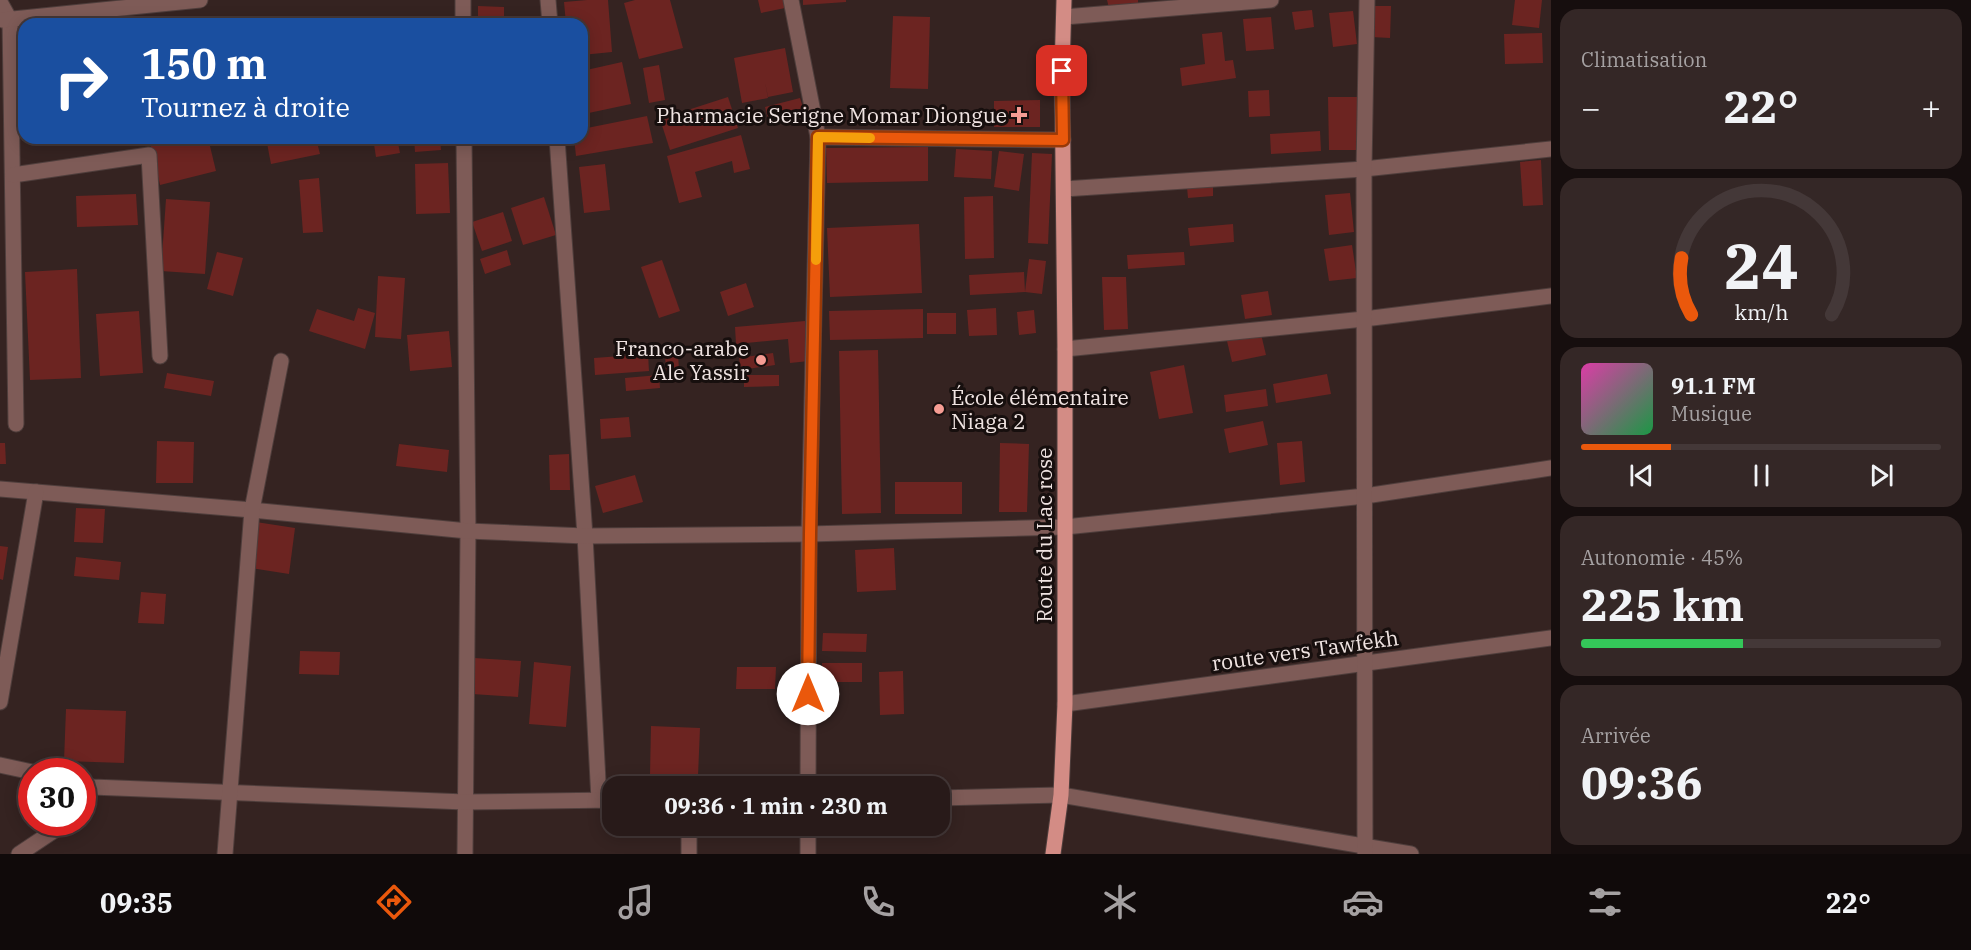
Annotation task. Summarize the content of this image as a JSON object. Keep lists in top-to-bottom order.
{
  "streets": {
    "main road": ["Route du Lac rose"],
    "street": ["route vers Tawfekh"]
  },
  "crossings": [
    ["Route du Lac rose", "route vers Tawfekh"]
  ],
  "places": {
    "health": ["Pharmacie Serigne Momar Diongue"],
    "other": ["Franco-arabe Ale Yassir", "École élémentaire Niaga 2"]
  },
  "page": {
    "tile": [
      "Climatisation",
      ["Autonomie · 45%", "225 km"],
      ["Arrivée", "09:36"]
    ],
    "turn": ["150 m", "Tournez à droite"],
    "heat": ["−", "22°", "+"],
    "song": ["91.1 FM", "Musique"],
    "limit": "30",
    "trip": "09:36 · 1 min · 230 m",
    "tabs": ["09:35", "22°"],
    "gauge": ["24", "km/h"]
  }
}
